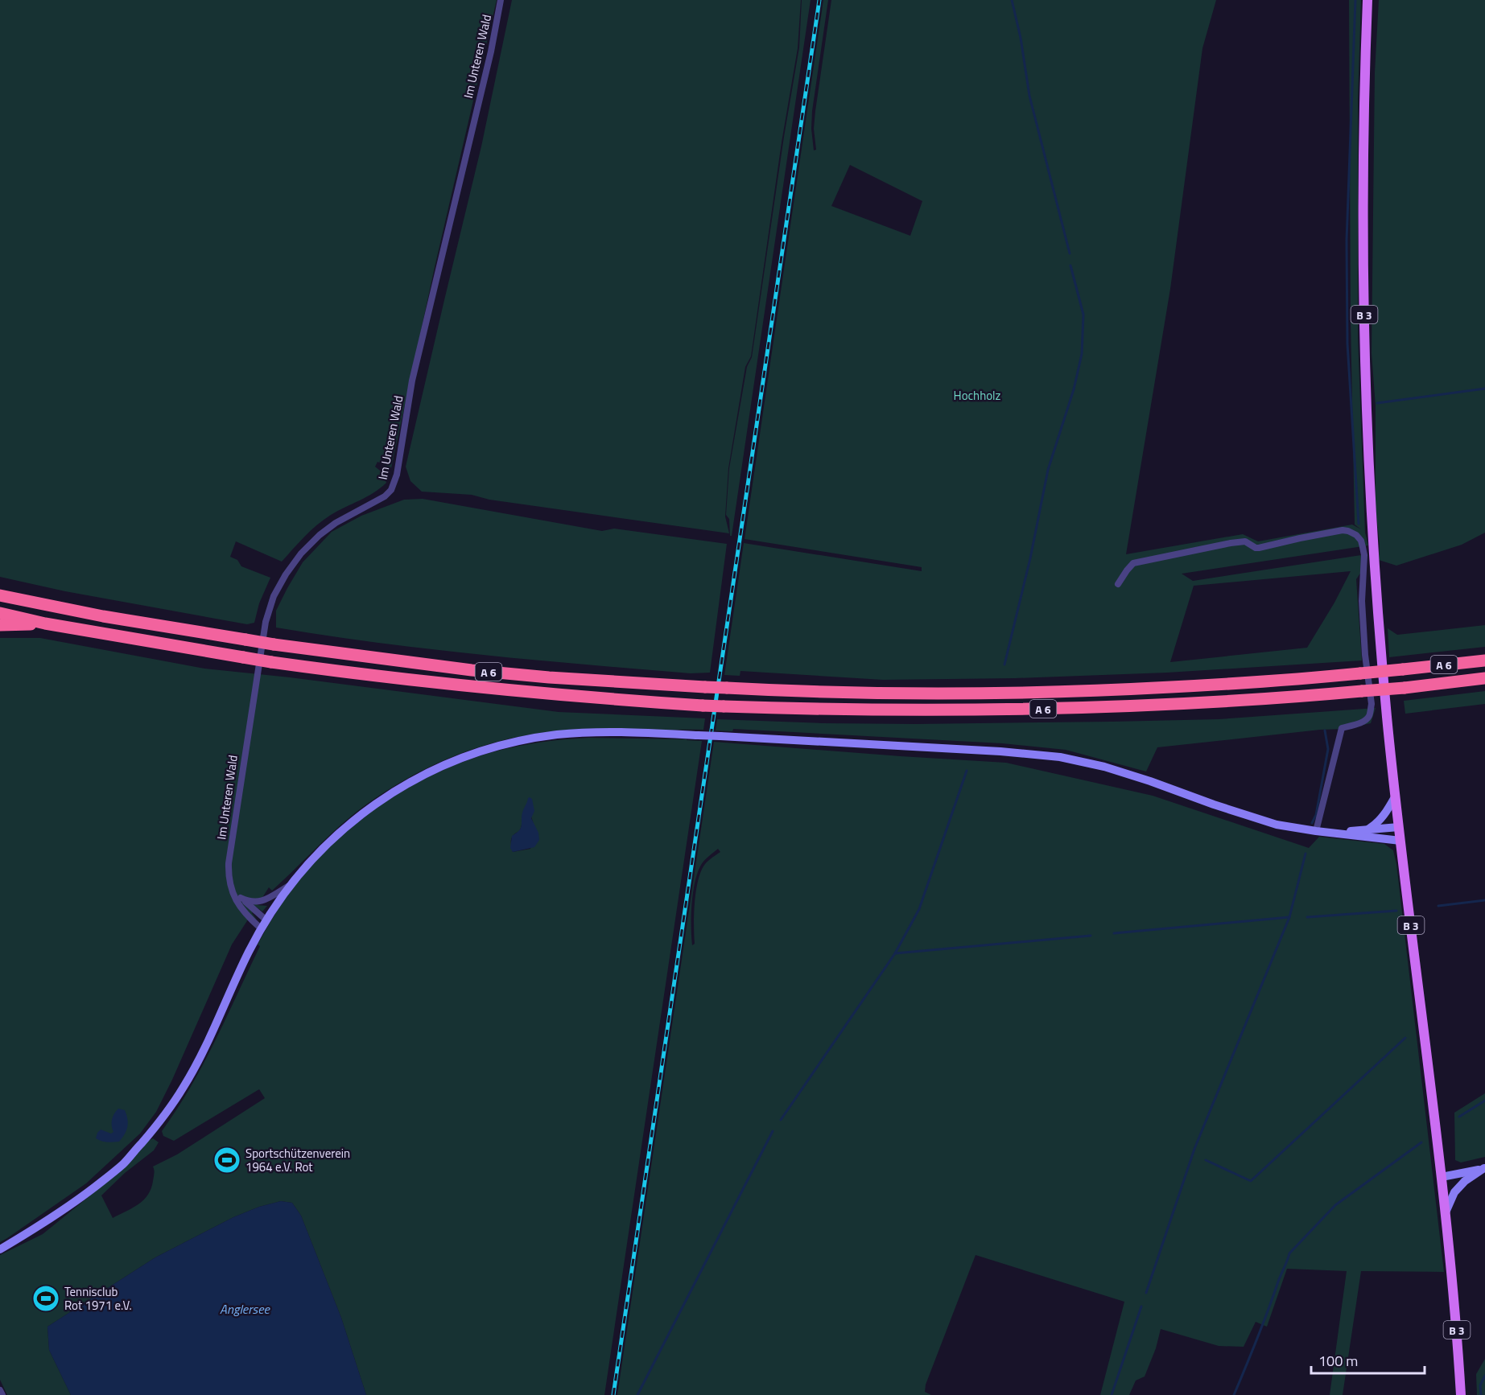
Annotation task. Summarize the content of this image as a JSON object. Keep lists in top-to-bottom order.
{
  "streets": {
    "highway": ["A 6"],
    "main road": ["B 3"],
    "street": ["Im Unteren Wald"]
  },
  "water": ["Anglersee"],
  "parks": ["Hochholz"],
  "places": {
    "sports": ["Sportschützenverein 1964 e.V. Rot", "Tennisclub Rot 1971 e.V."]
  },
  "scale_bar": "100 m"
}
